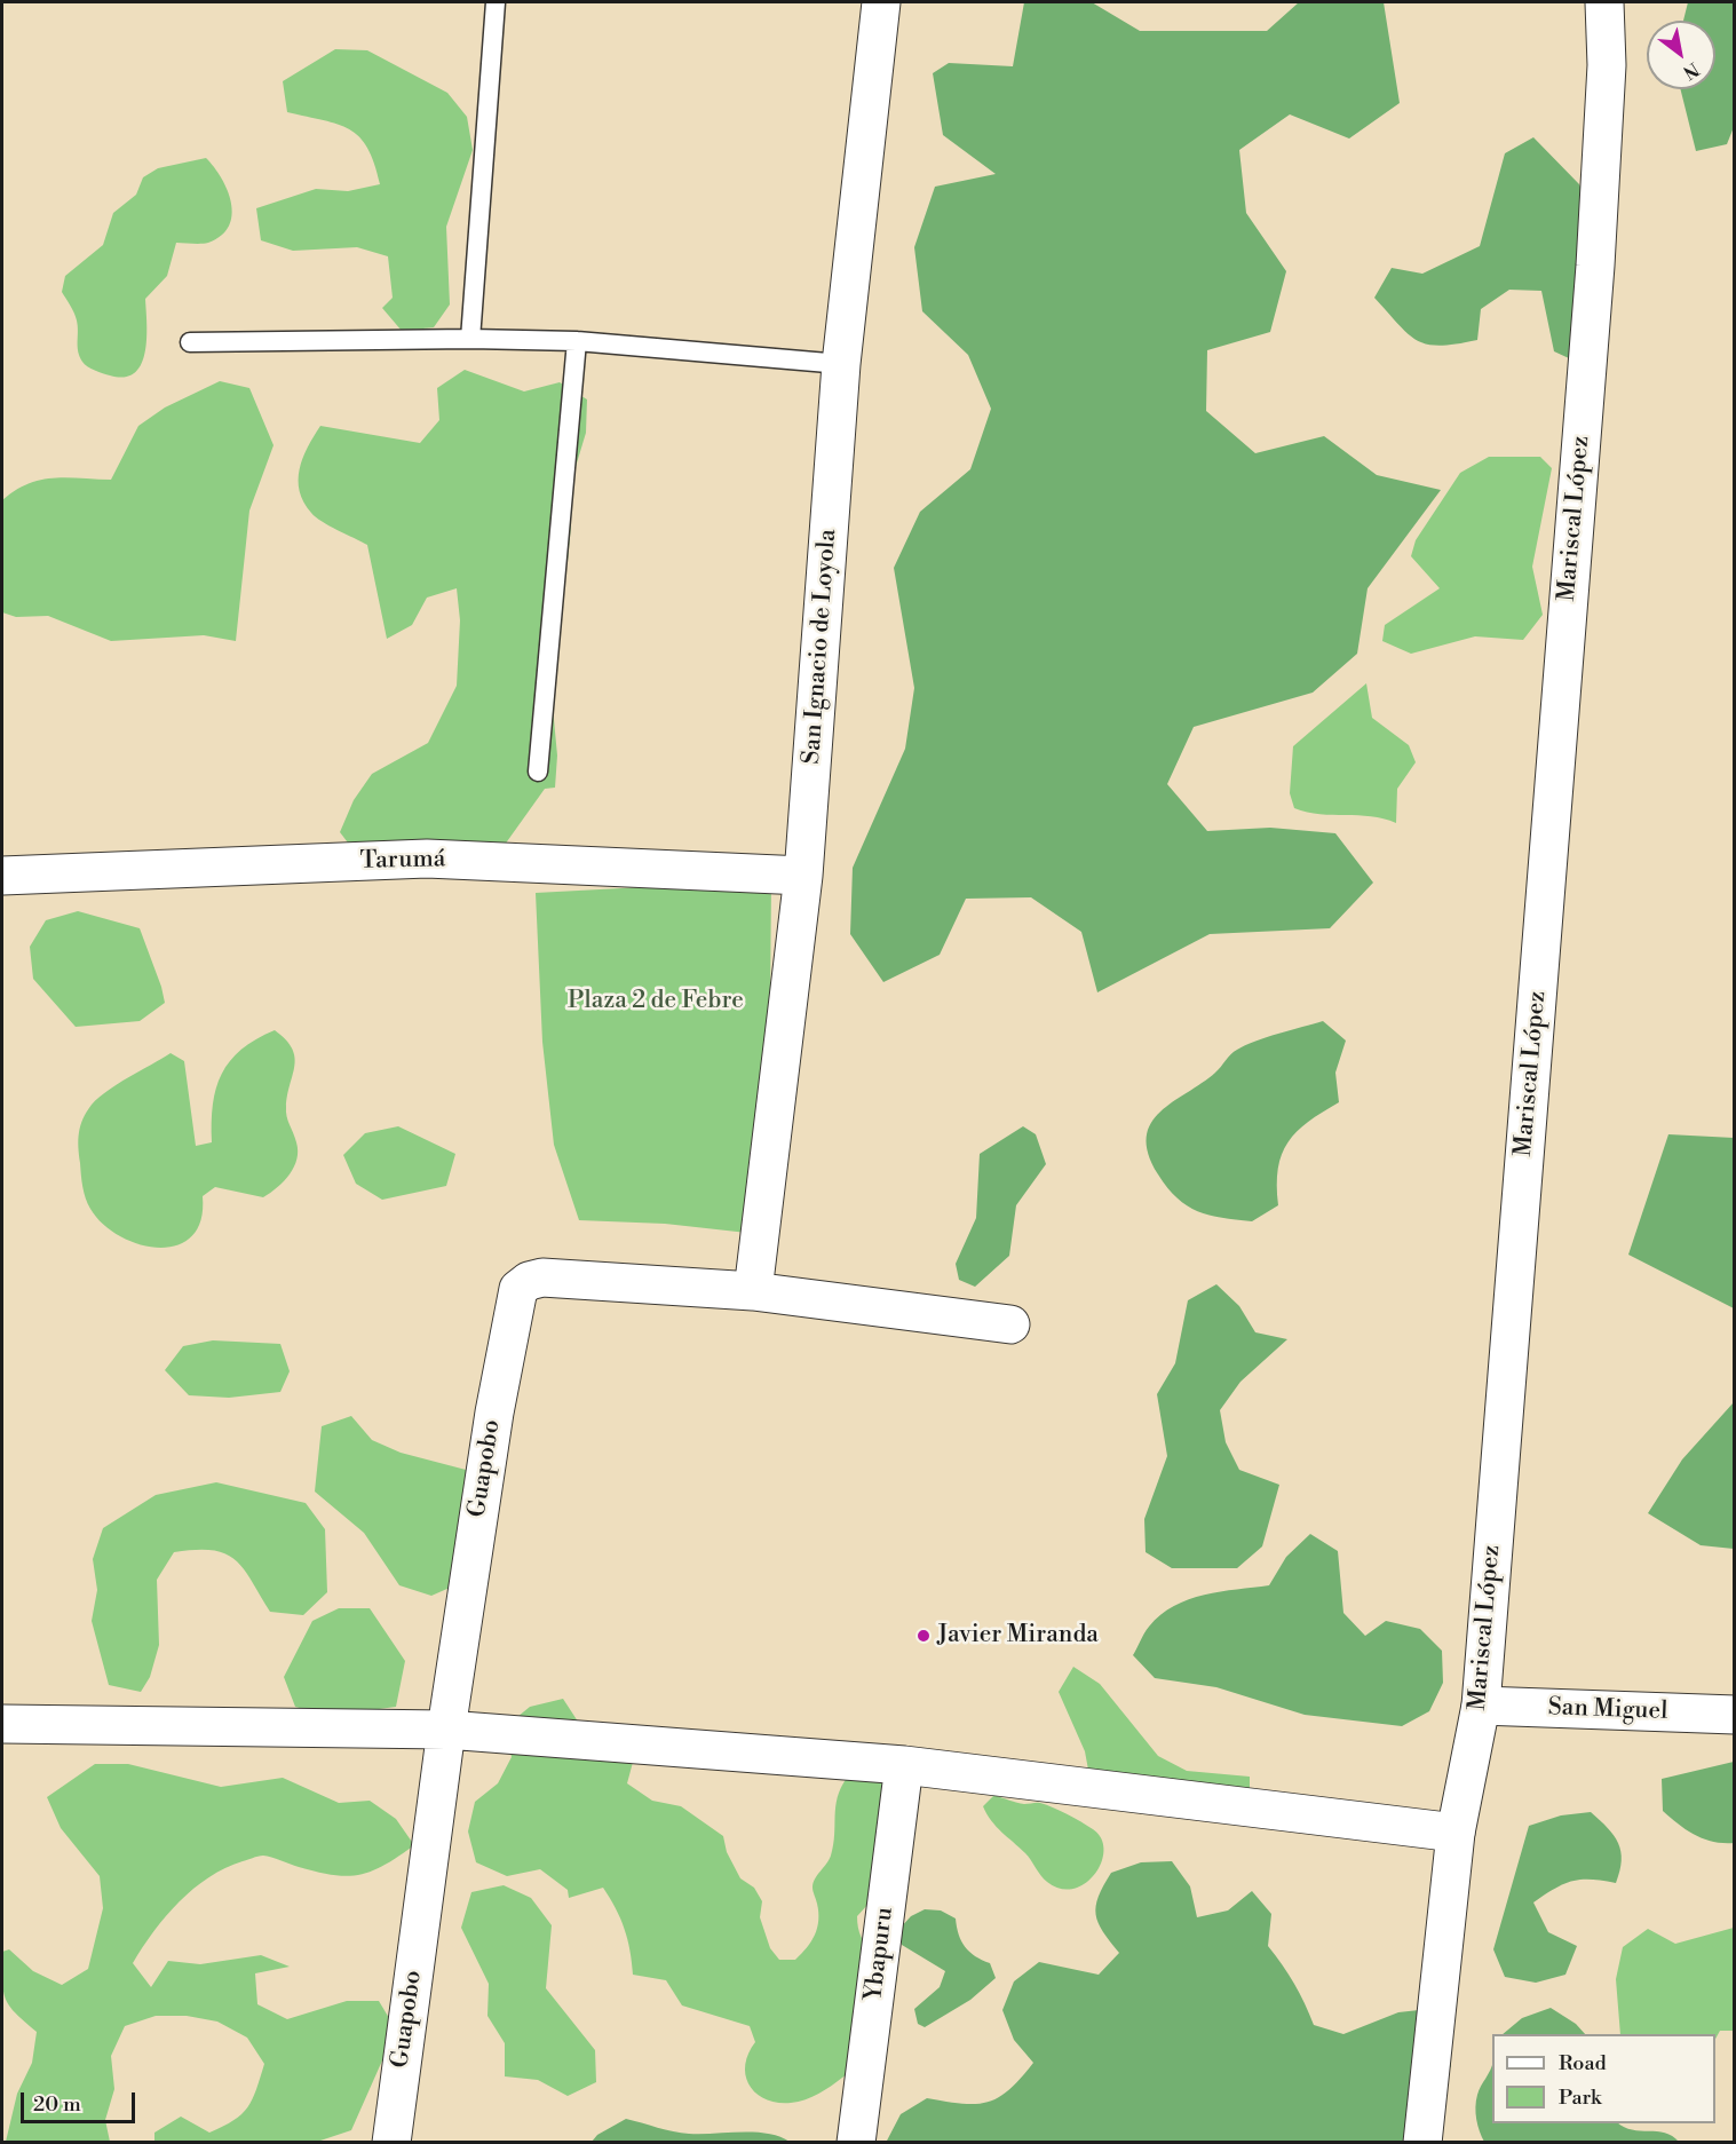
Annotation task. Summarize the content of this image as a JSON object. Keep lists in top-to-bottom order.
{
  "streets": {
    "street": [
      "Mariscal López",
      "San Ignacio de Loyola",
      "Tarumá",
      "Guapobo",
      "San Miguel",
      "Ybapuru"
    ]
  },
  "crossings": [
    ["Mariscal López", "San Miguel"],
    ["San Ignacio de Loyola", "Tarumá"],
    ["San Ignacio de Loyola", "Guapobo"]
  ],
  "parks": ["Plaza 2 de Febre"],
  "places": ["Javier Miranda"],
  "legend": ["Road", "Park"],
  "scale_bar": "20 m",
  "north": "bottom right"
}
